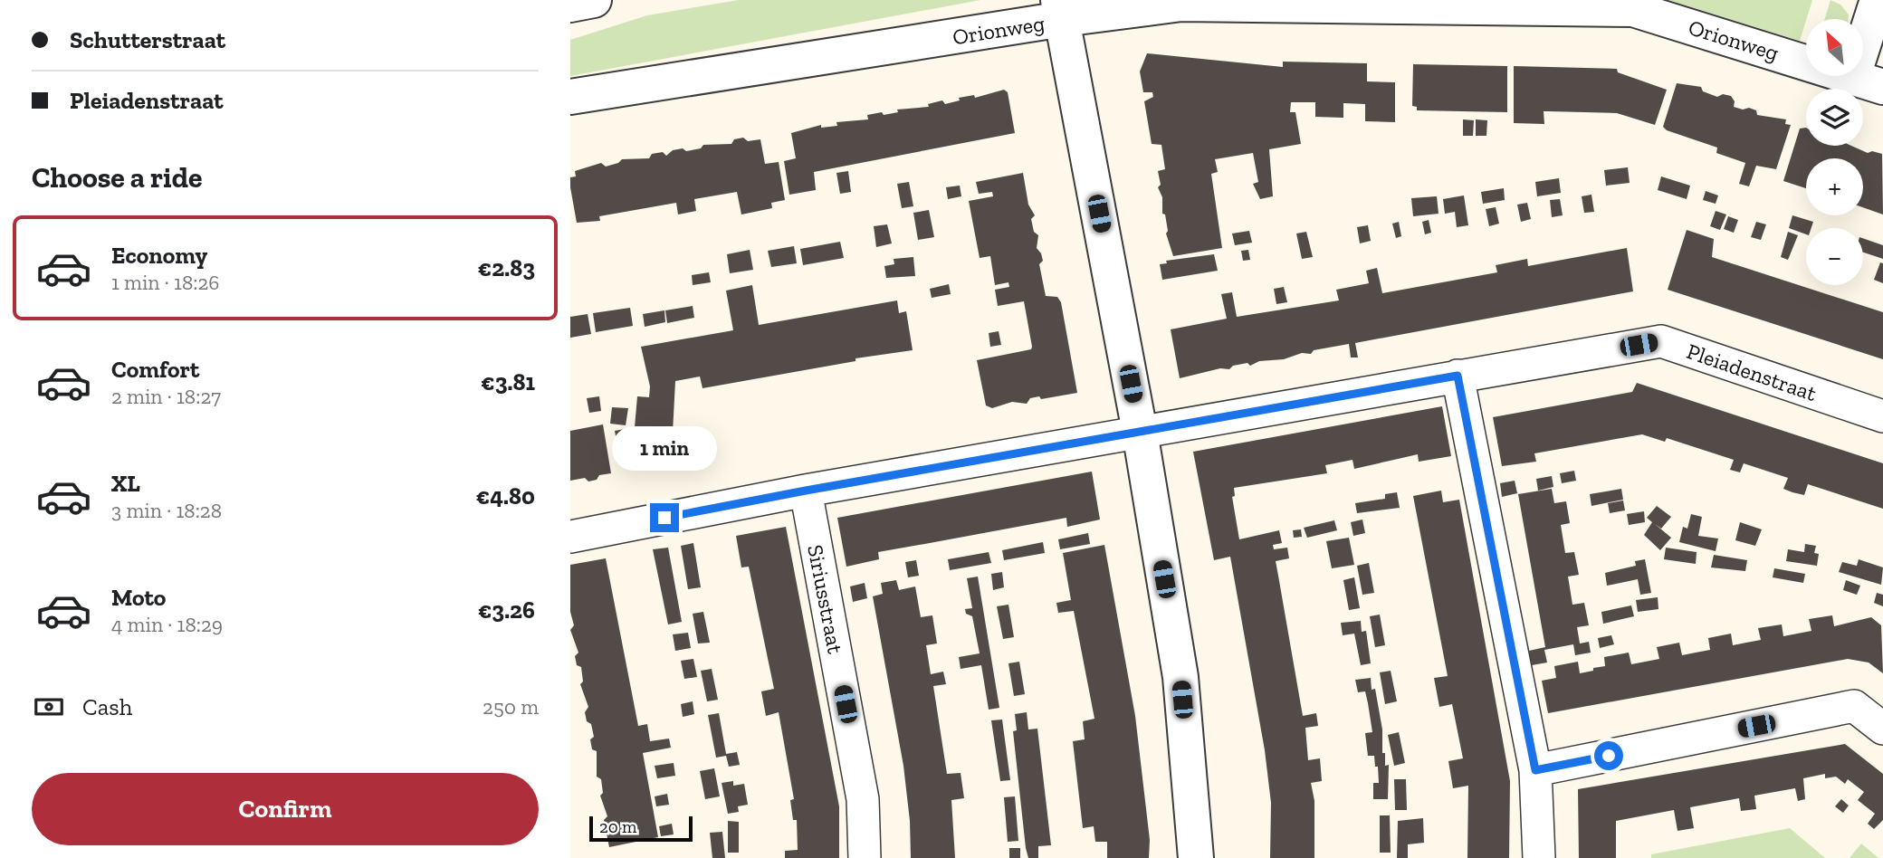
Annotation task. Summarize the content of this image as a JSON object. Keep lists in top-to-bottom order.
{
  "streets": {
    "street": ["Orionweg", "Pleiadenstraat", "Siriusstraat"]
  },
  "crossings": [
    ["Pleiadenstraat", "Siriusstraat"]
  ],
  "scale_bar": "20 m",
  "north": "top left",
  "page": {
    "banner": ["Schutterstraat", "Pleiadenstraat"],
    "map_buttons": ["+", "−"],
    "heading": "Choose a ride",
    "list": [
      {
        "name": "Economy",
        "note": "1 min · 18:26",
        "value": "€2.83"
      },
      {
        "name": "Comfort",
        "note": "2 min · 18:27",
        "value": "€3.81"
      },
      {
        "name": "XL",
        "note": "3 min · 18:28",
        "value": "€4.80"
      },
      {
        "name": "Moto",
        "note": "4 min · 18:29",
        "value": "€3.26"
      }
    ],
    "bubble": "1 min",
    "pay": ["Cash", "250 m"],
    "buttons": "Confirm",
    "scale": "20 m"
  }
}
